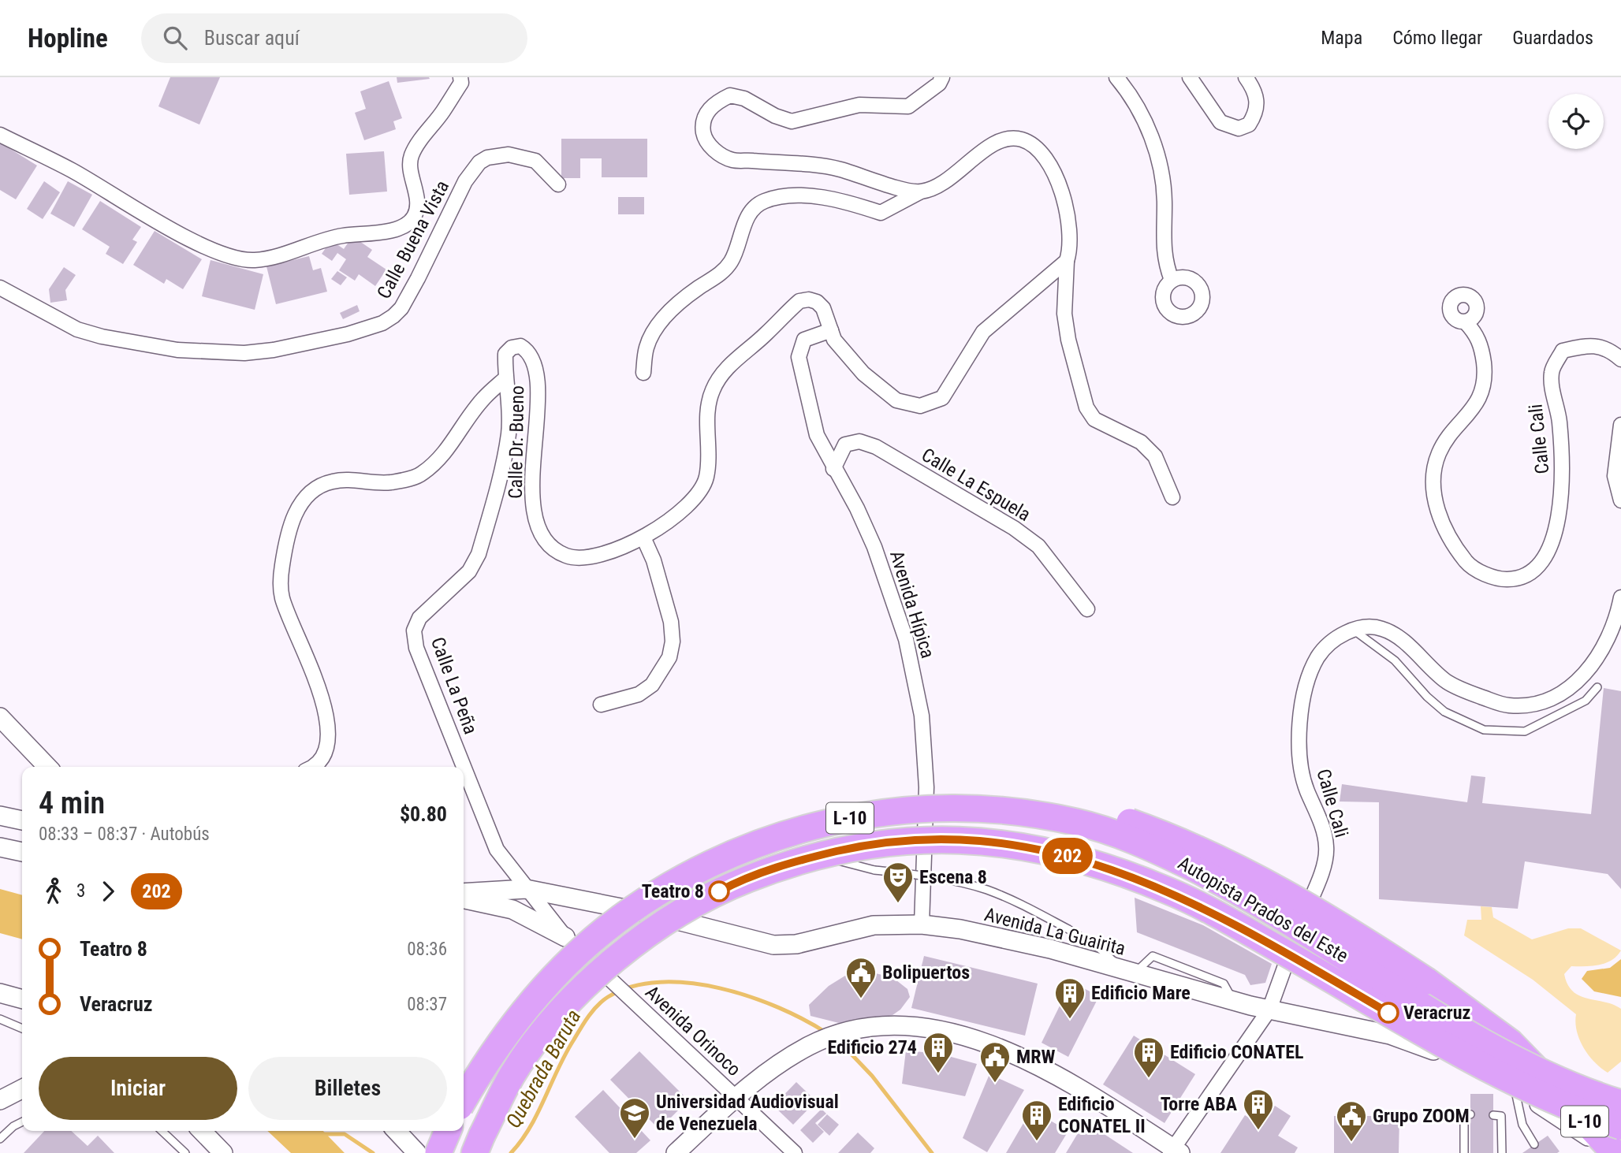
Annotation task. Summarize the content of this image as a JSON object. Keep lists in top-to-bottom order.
{
  "streets": {
    "highway": ["L-10", "Autopista Prados del Este"],
    "street": [
      "Calle Buena Vista",
      "Calle Cali",
      "Calle Dr. Bueno",
      "Calle La Espuela",
      "Avenida Hípica",
      "Calle La Peña",
      "Avenida La Guairita",
      "Avenida Orinoco"
    ]
  },
  "crossings": [
    ["Calle Cali", "Avenida La Guairita"],
    ["Calle Dr. Bueno", "Avenida Hípica"],
    ["Calle Dr. Bueno", "Calle La Peña"],
    ["Calle La Espuela", "Avenida Hípica"],
    ["Avenida Hípica", "Avenida La Guairita"],
    ["Calle La Peña", "Avenida La Guairita"],
    ["Calle La Peña", "Avenida Orinoco"],
    ["L-10", "Autopista Prados del Este"]
  ],
  "water": ["Quebrada Baruta"],
  "places": {
    "other": ["Teatro 8", "Veracruz"],
    "theatre": ["Escena 8"],
    "public building": ["Bolipuertos", "MRW", "Grupo ZOOM"],
    "building": [
      "Edificio Mare",
      "Edificio 274",
      "Edificio CONATEL",
      "Torre ABA",
      "Edificio CONATEL II"
    ],
    "school or university": ["Universidad Audiovisual de Venezuela"]
  },
  "lines": ["bus line 202"],
  "page": {
    "header": "Hopline",
    "search": "Buscar aquí",
    "nav": ["Mapa", "Cómo llegar", "Guardados"],
    "on_map": "202",
    "heading": ["4 min", "08:33 – 08:37 · Autobús", "$0.80"],
    "legs": ["3", "202"],
    "list": [
      {
        "name": "Teatro 8",
        "value": "08:36"
      },
      {
        "name": "Veracruz",
        "value": "08:37"
      }
    ],
    "buttons": ["Iniciar", "Billetes"]
  }
}
